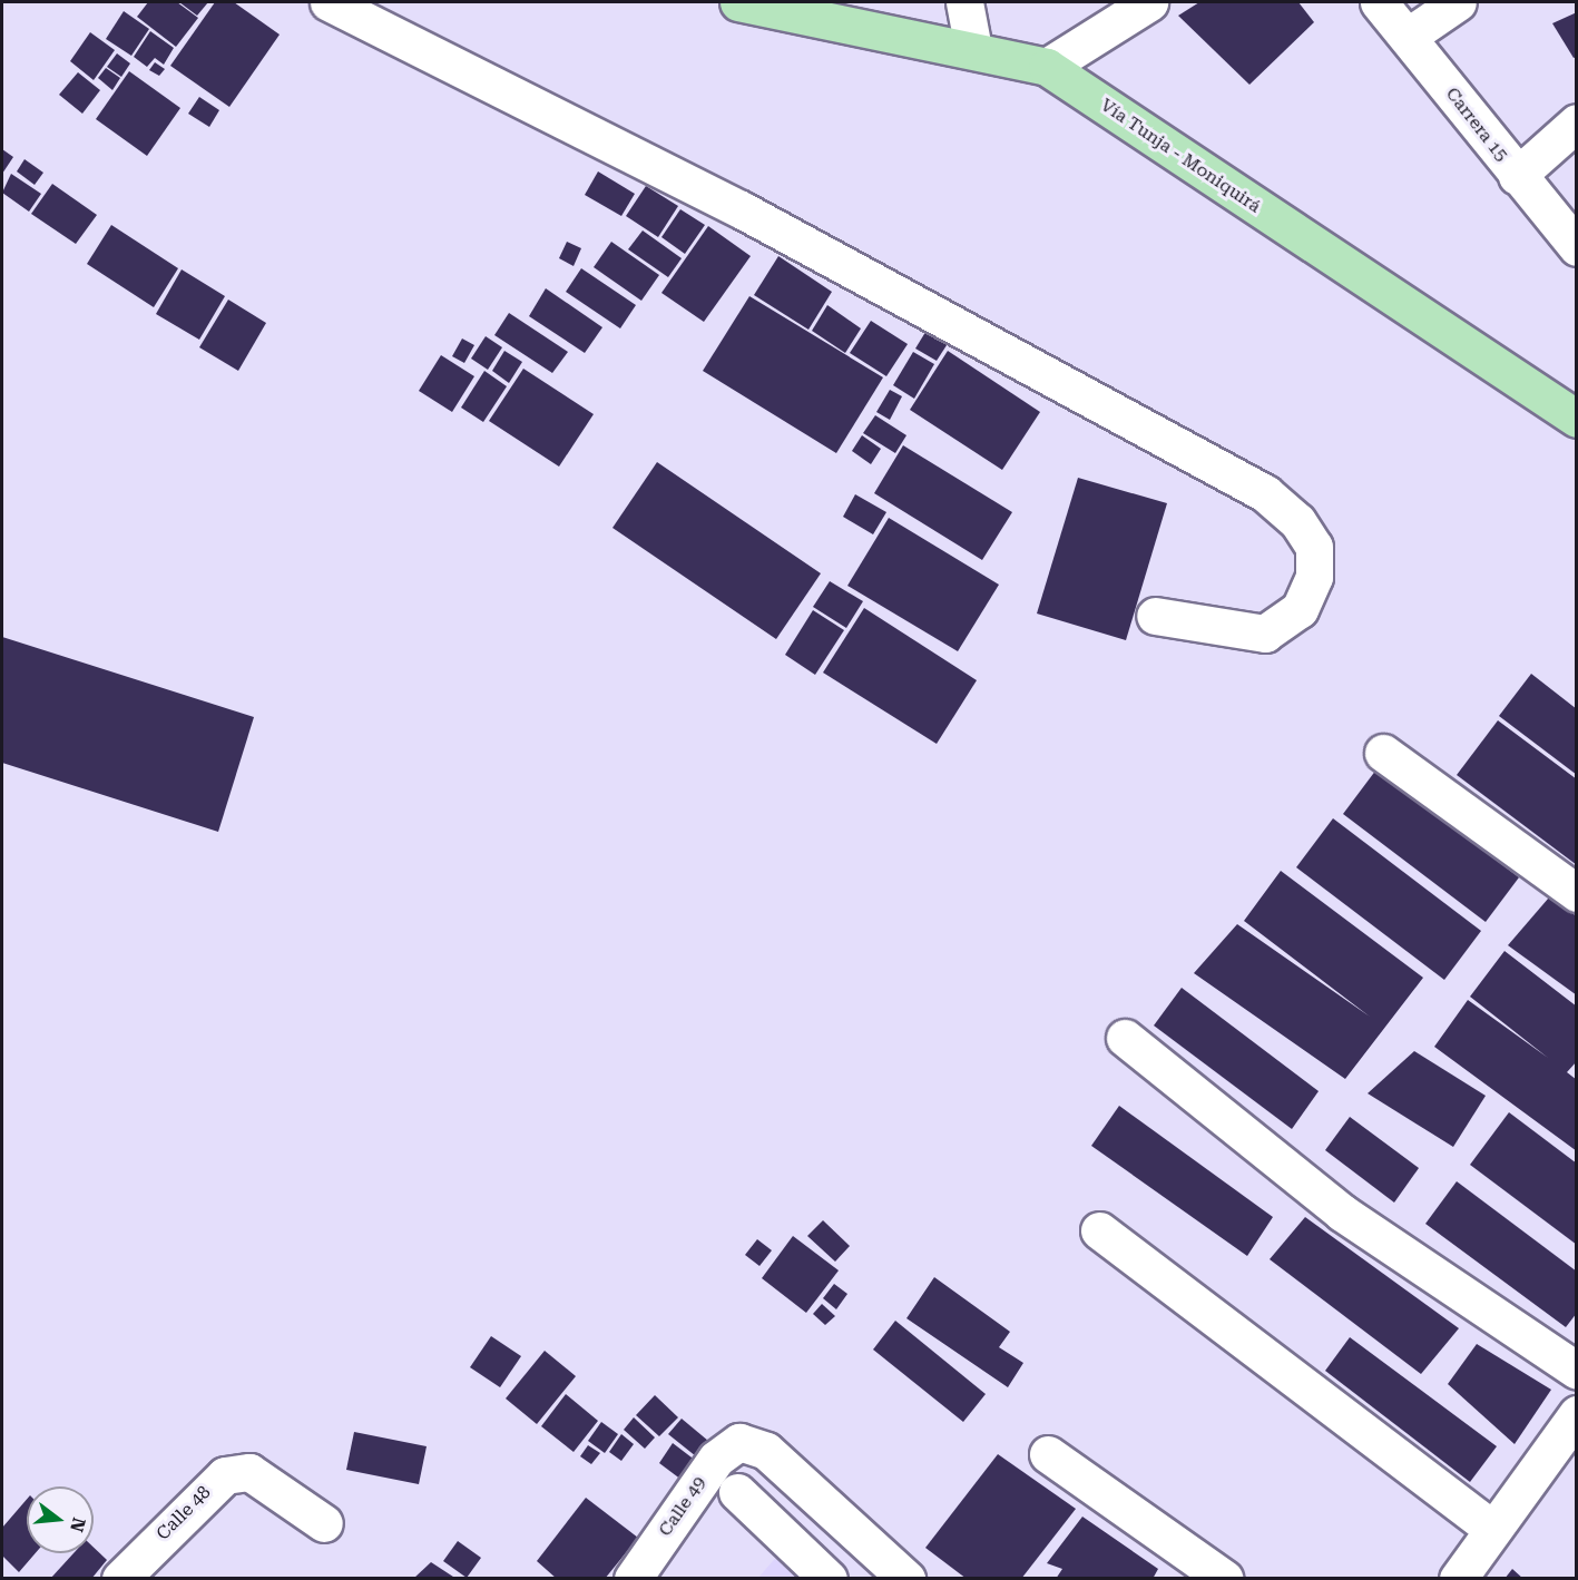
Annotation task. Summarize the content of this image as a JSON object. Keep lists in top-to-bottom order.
{
  "streets": {
    "main road": ["Vía Tunja - Moniquirá"],
    "street": ["Carrera 15", "Calle 49", "Calle 48"]
  },
  "north": "right"
}
